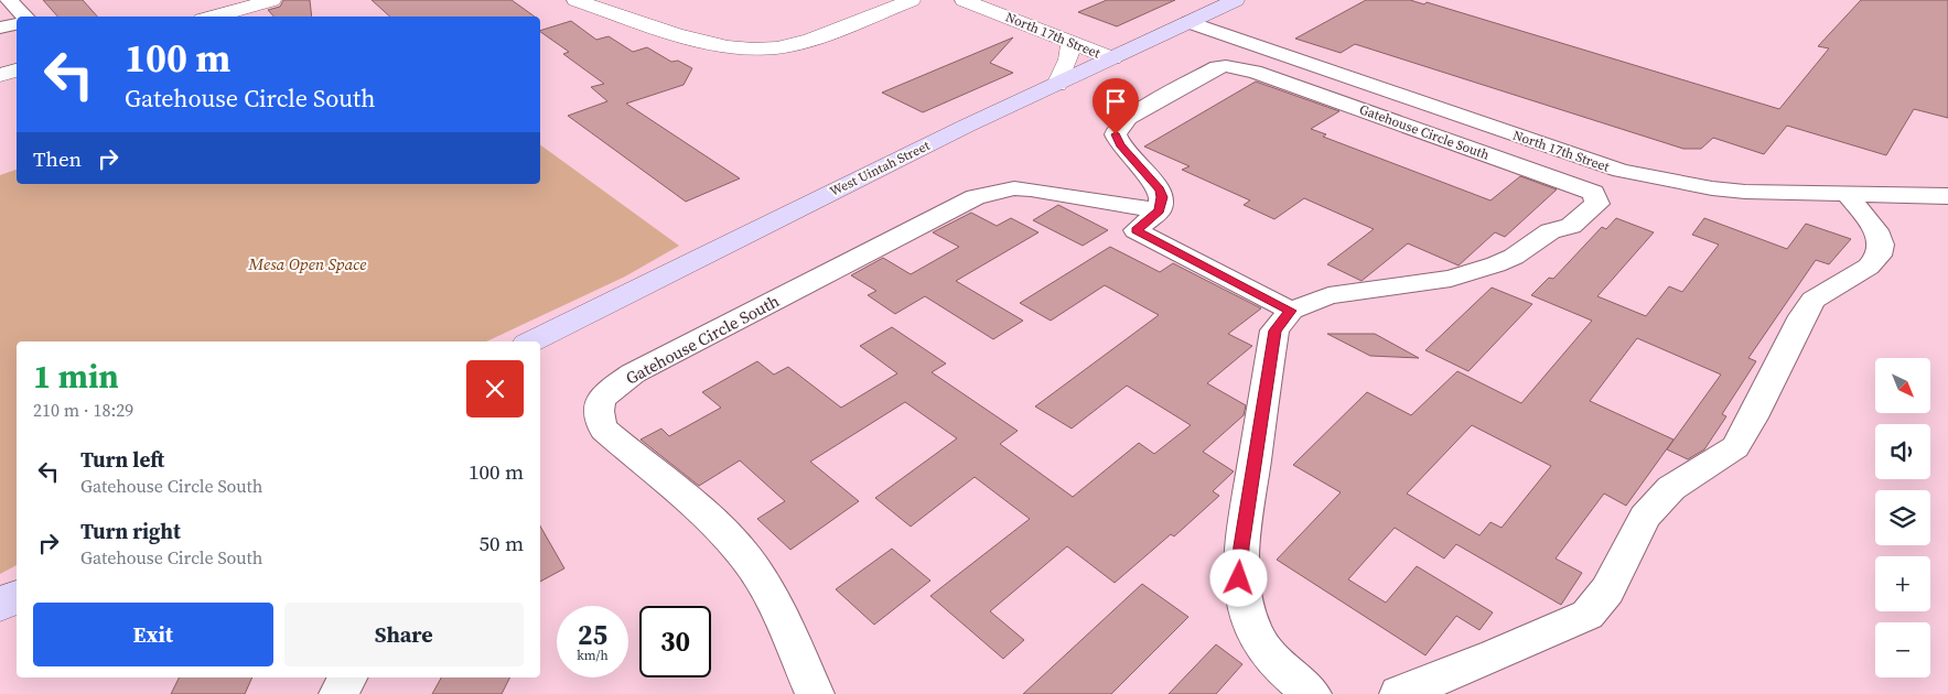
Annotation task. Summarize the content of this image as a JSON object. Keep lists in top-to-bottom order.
{
  "streets": {
    "main road": ["West Uintah Street"],
    "street": ["North 17th Street", "Gatehouse Circle South"]
  },
  "crossings": [
    ["North 17th Street", "West Uintah Street"]
  ],
  "parks": ["Mesa Open Space"],
  "north": "bottom right",
  "page": {
    "turn": ["100 m", "Gatehouse Circle South"],
    "then": "Then",
    "heading": ["1 min", "210 m · 18:29"],
    "map_buttons": ["+", "−"],
    "list": [
      {
        "name": "Turn left",
        "note": "Gatehouse Circle South",
        "value": "100 m"
      },
      {
        "name": "Turn right",
        "note": "Gatehouse Circle South",
        "value": "50 m"
      }
    ],
    "buttons": ["Exit", "Share"],
    "speed": "25 km/h",
    "limit": "30"
  }
}
